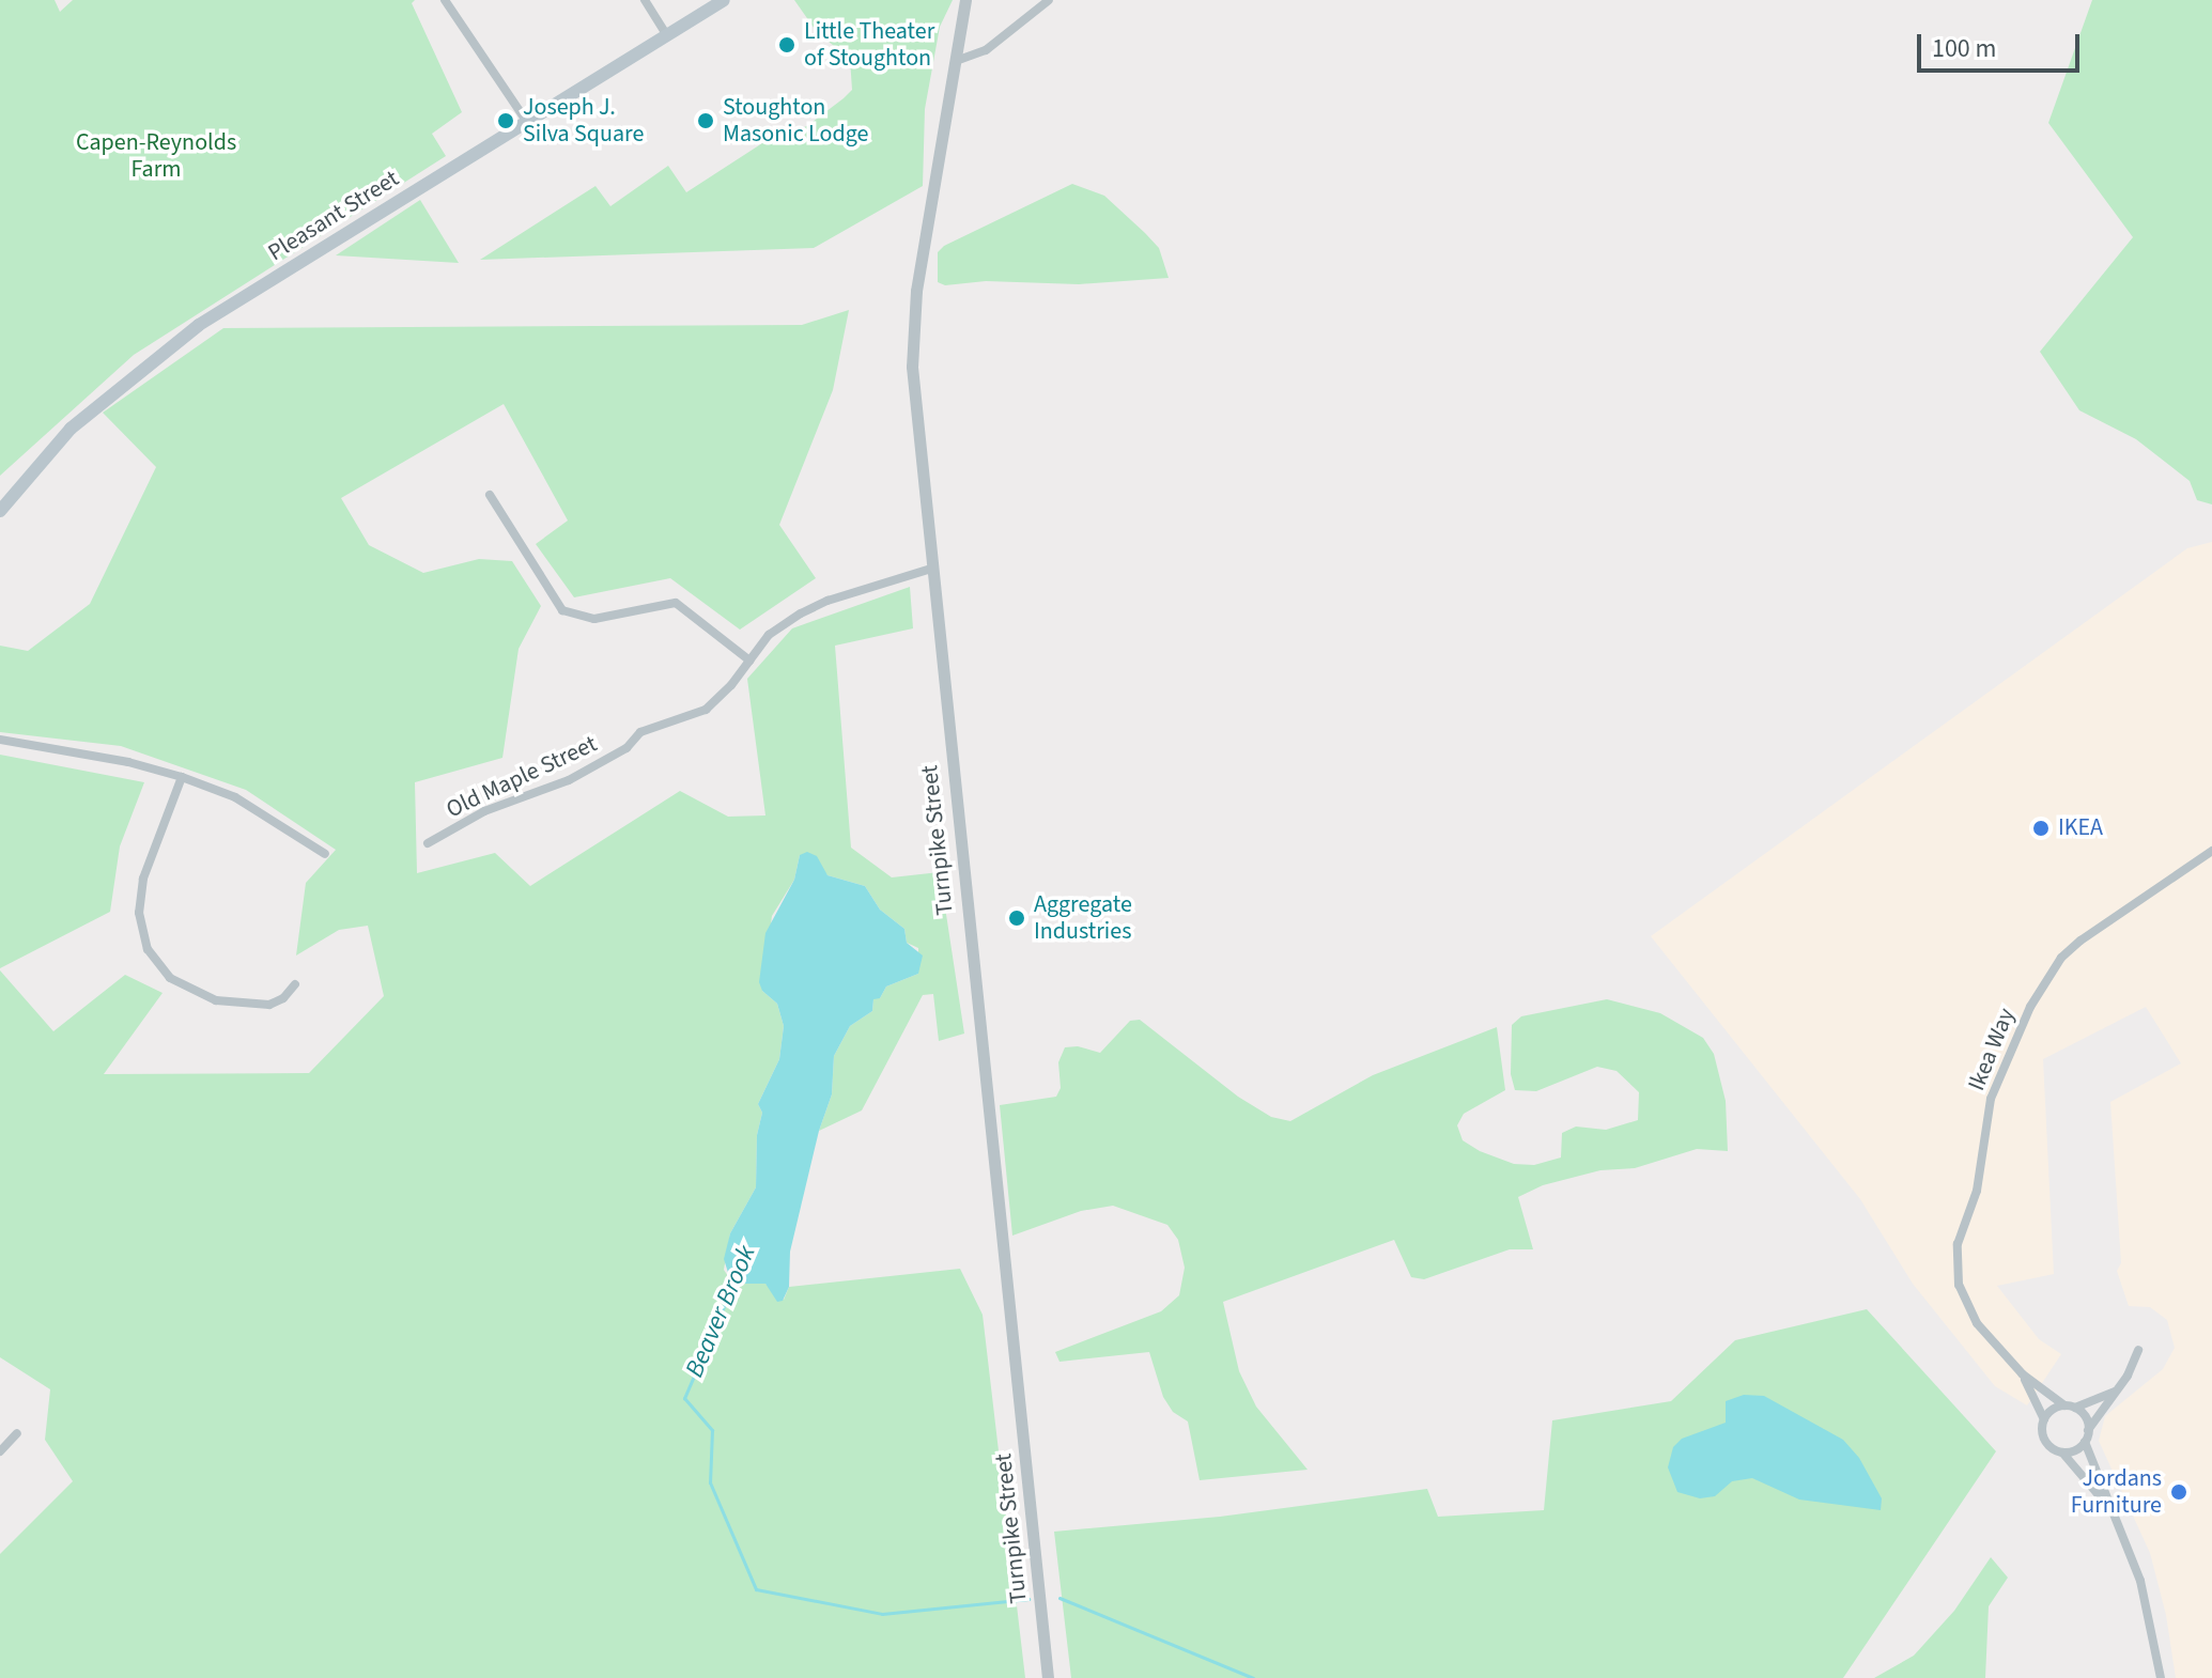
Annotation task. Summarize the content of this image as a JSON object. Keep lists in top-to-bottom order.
{
  "streets": {
    "main road": ["Pleasant Street"],
    "street": ["Old Maple Street", "Turnpike Street", "Ikea Way"]
  },
  "crossings": [
    ["Old Maple Street", "Turnpike Street"]
  ],
  "water": ["Beaver Brook"],
  "parks": ["Capen-Reynolds Farm"],
  "places": [
    "Little Theater of Stoughton",
    "Joseph J. Silva Square",
    "Stoughton Masonic Lodge",
    "IKEA",
    "Aggregate Industries",
    "Jordans Furniture"
  ],
  "scale_bar": "100 m"
}
